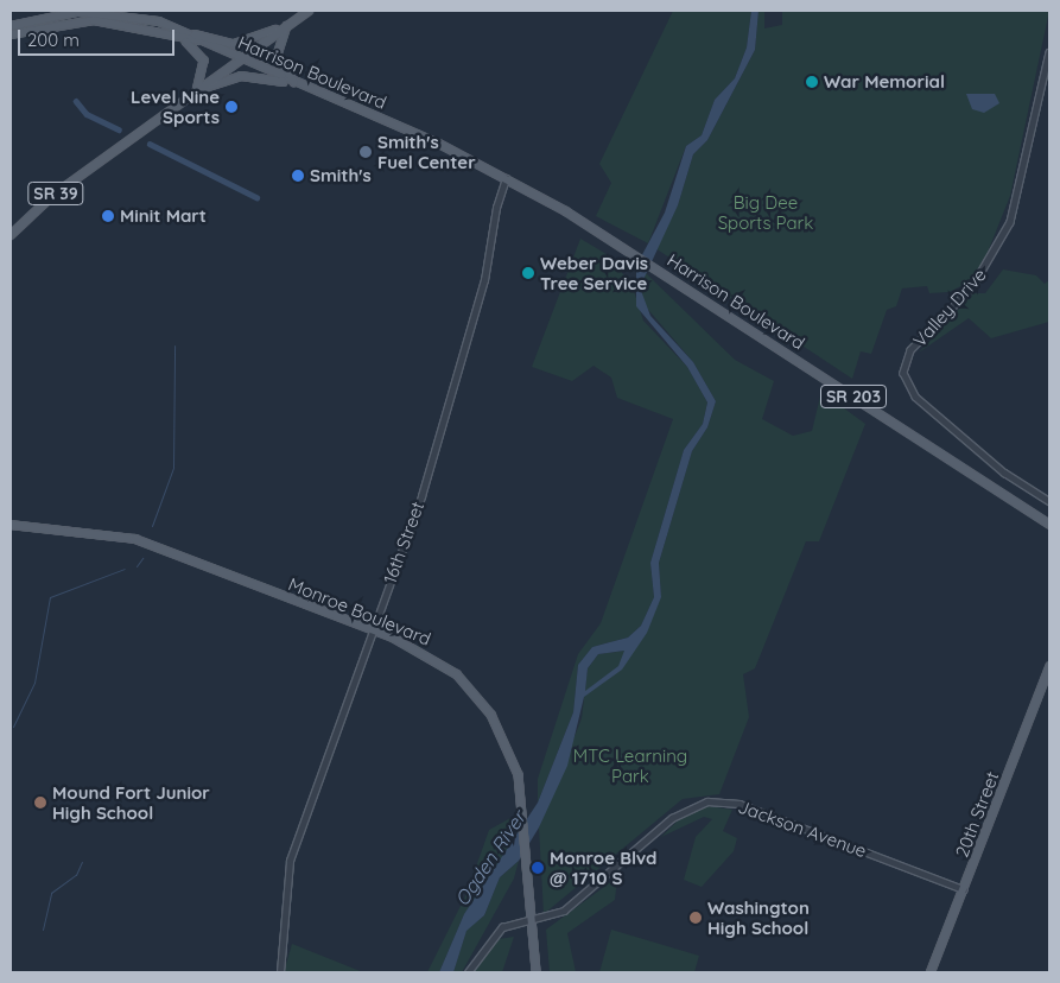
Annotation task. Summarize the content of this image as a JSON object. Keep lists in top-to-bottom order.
{
  "streets": {
    "main road": [
      "Harrison Boulevard",
      "SR 39",
      "SR 203",
      "Monroe Boulevard",
      "20th Street"
    ],
    "street": ["Valley Drive", "16th Street", "Jackson Avenue"]
  },
  "crossings": [
    ["Harrison Boulevard", "SR 39"],
    ["Harrison Boulevard", "16th Street"],
    ["16th Street", "Monroe Boulevard"],
    ["Monroe Boulevard", "Jackson Avenue"],
    ["20th Street", "Jackson Avenue"]
  ],
  "water": ["Ogden River"],
  "parks": ["Big Dee Sports Park", "MTC Learning Park"],
  "places": [
    "War Memorial",
    "Level Nine Sports",
    "Smith's Fuel Center",
    "Smith's",
    "Minit Mart",
    "Weber Davis Tree Service",
    "Mound Fort Junior High School",
    "Monroe Blvd @ 1710 S",
    "Washington High School"
  ],
  "scale_bar": "200 m"
}
